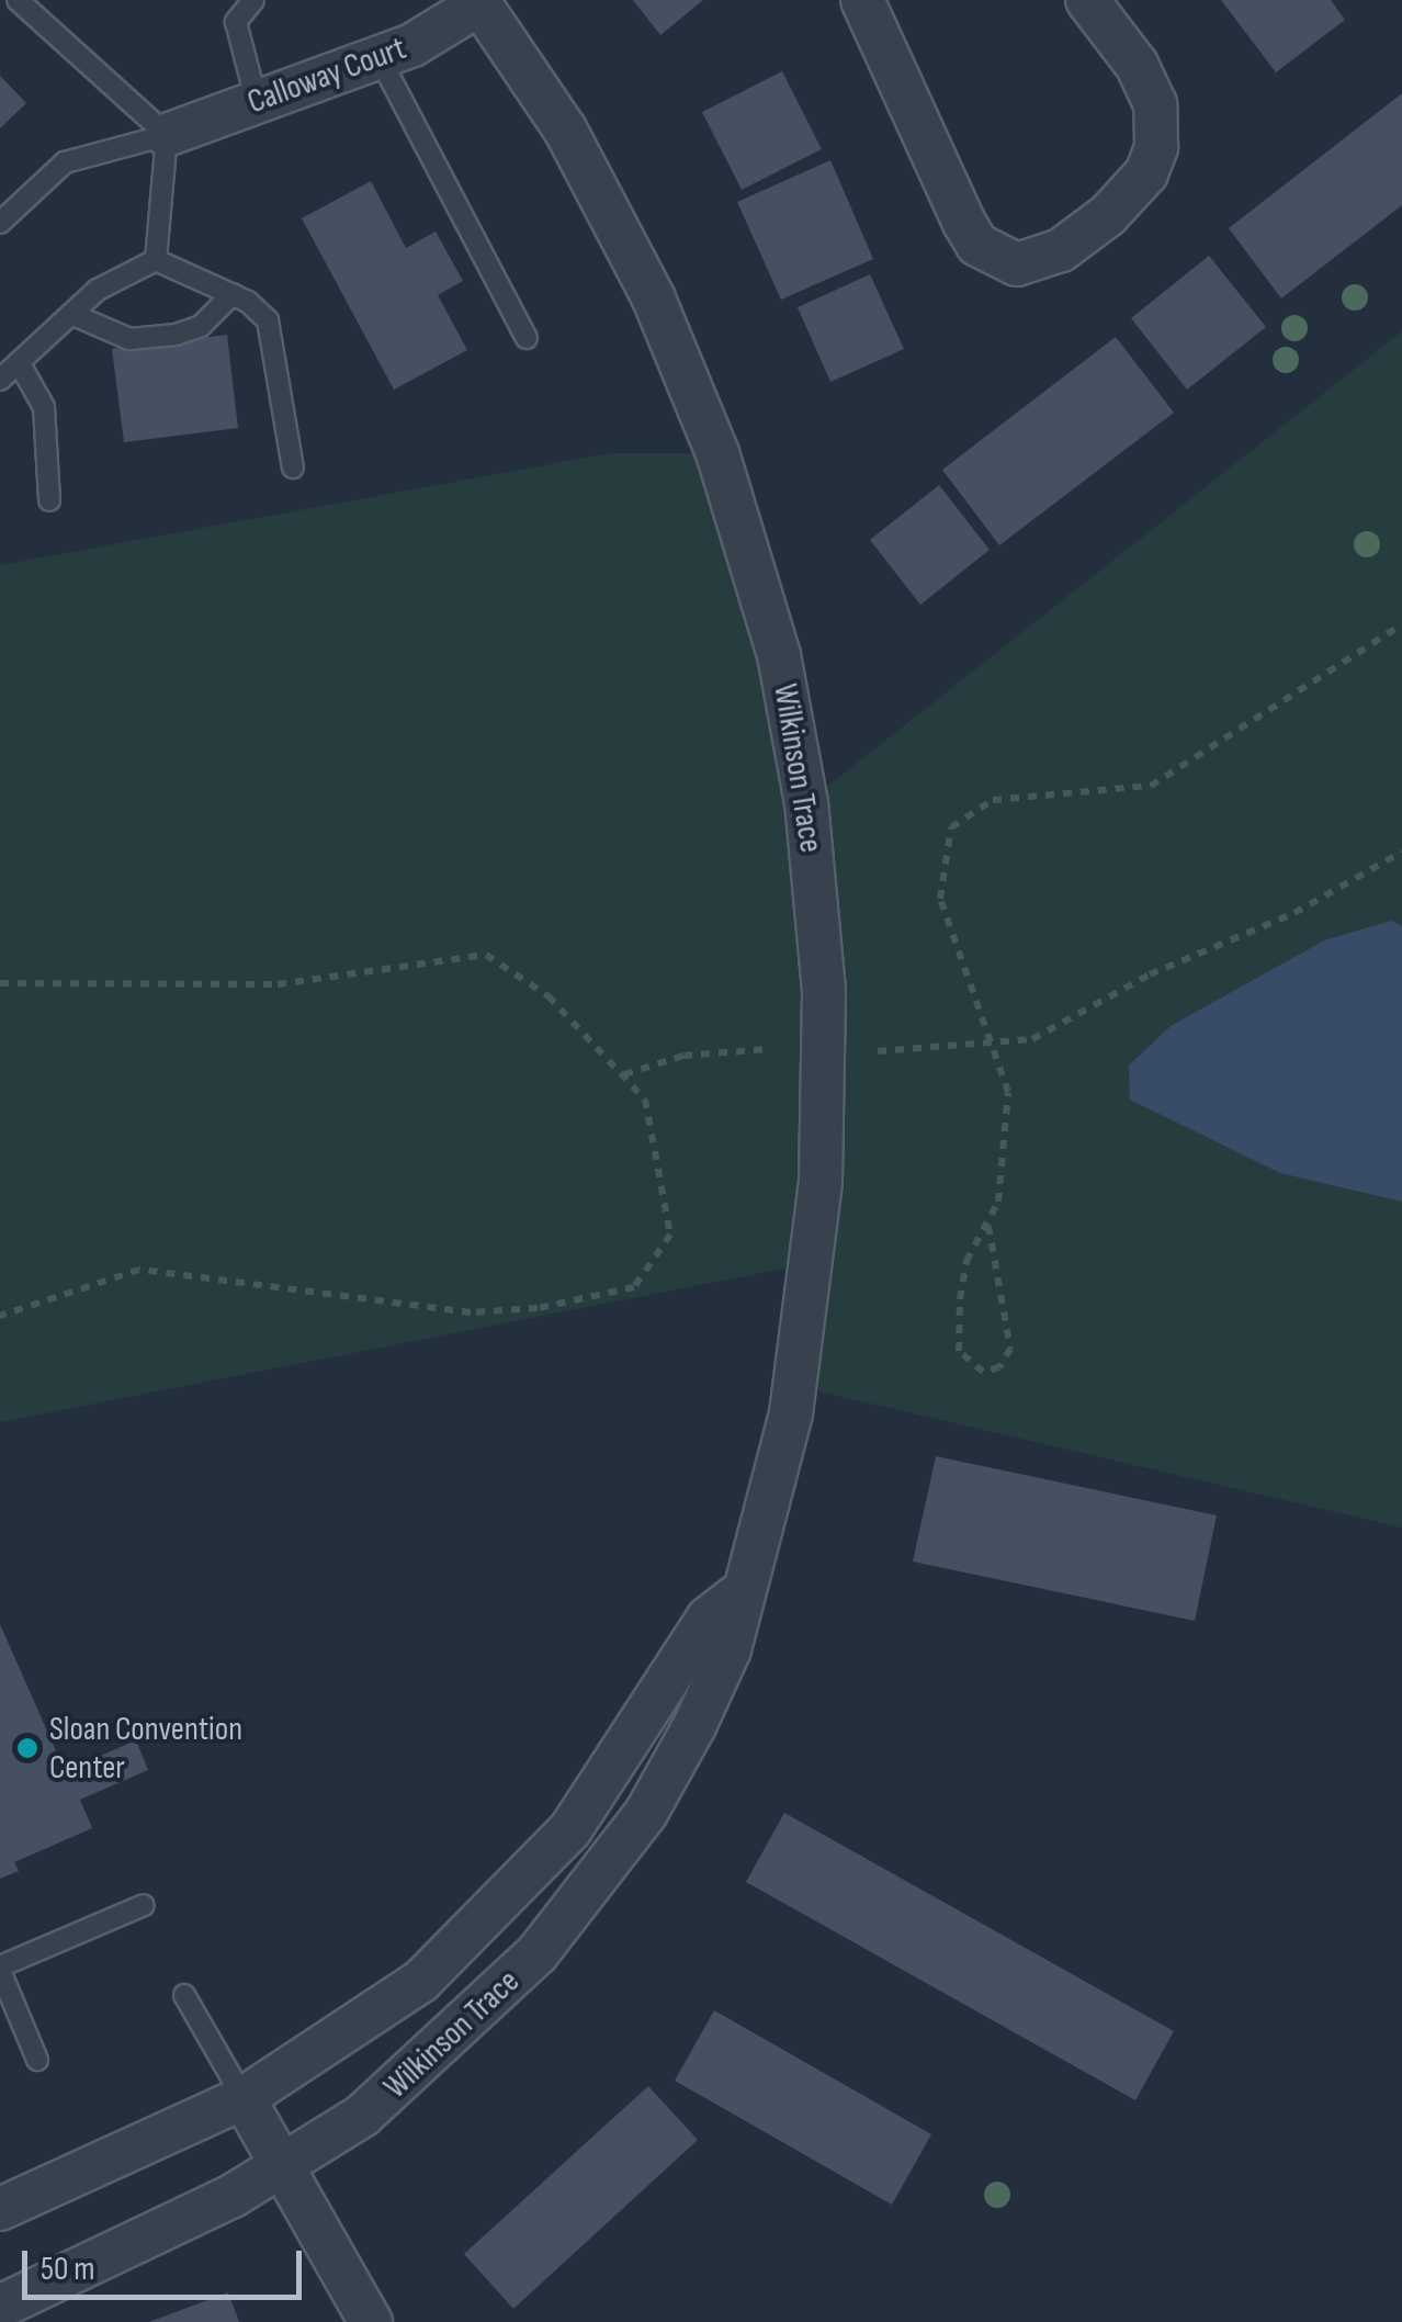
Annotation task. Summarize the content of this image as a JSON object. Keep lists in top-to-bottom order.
{
  "streets": {
    "street": ["Calloway Court", "Wilkinson Trace"]
  },
  "crossings": [
    ["Calloway Court", "Wilkinson Trace"]
  ],
  "places": ["Sloan Convention Center"],
  "scale_bar": "50 m"
}
